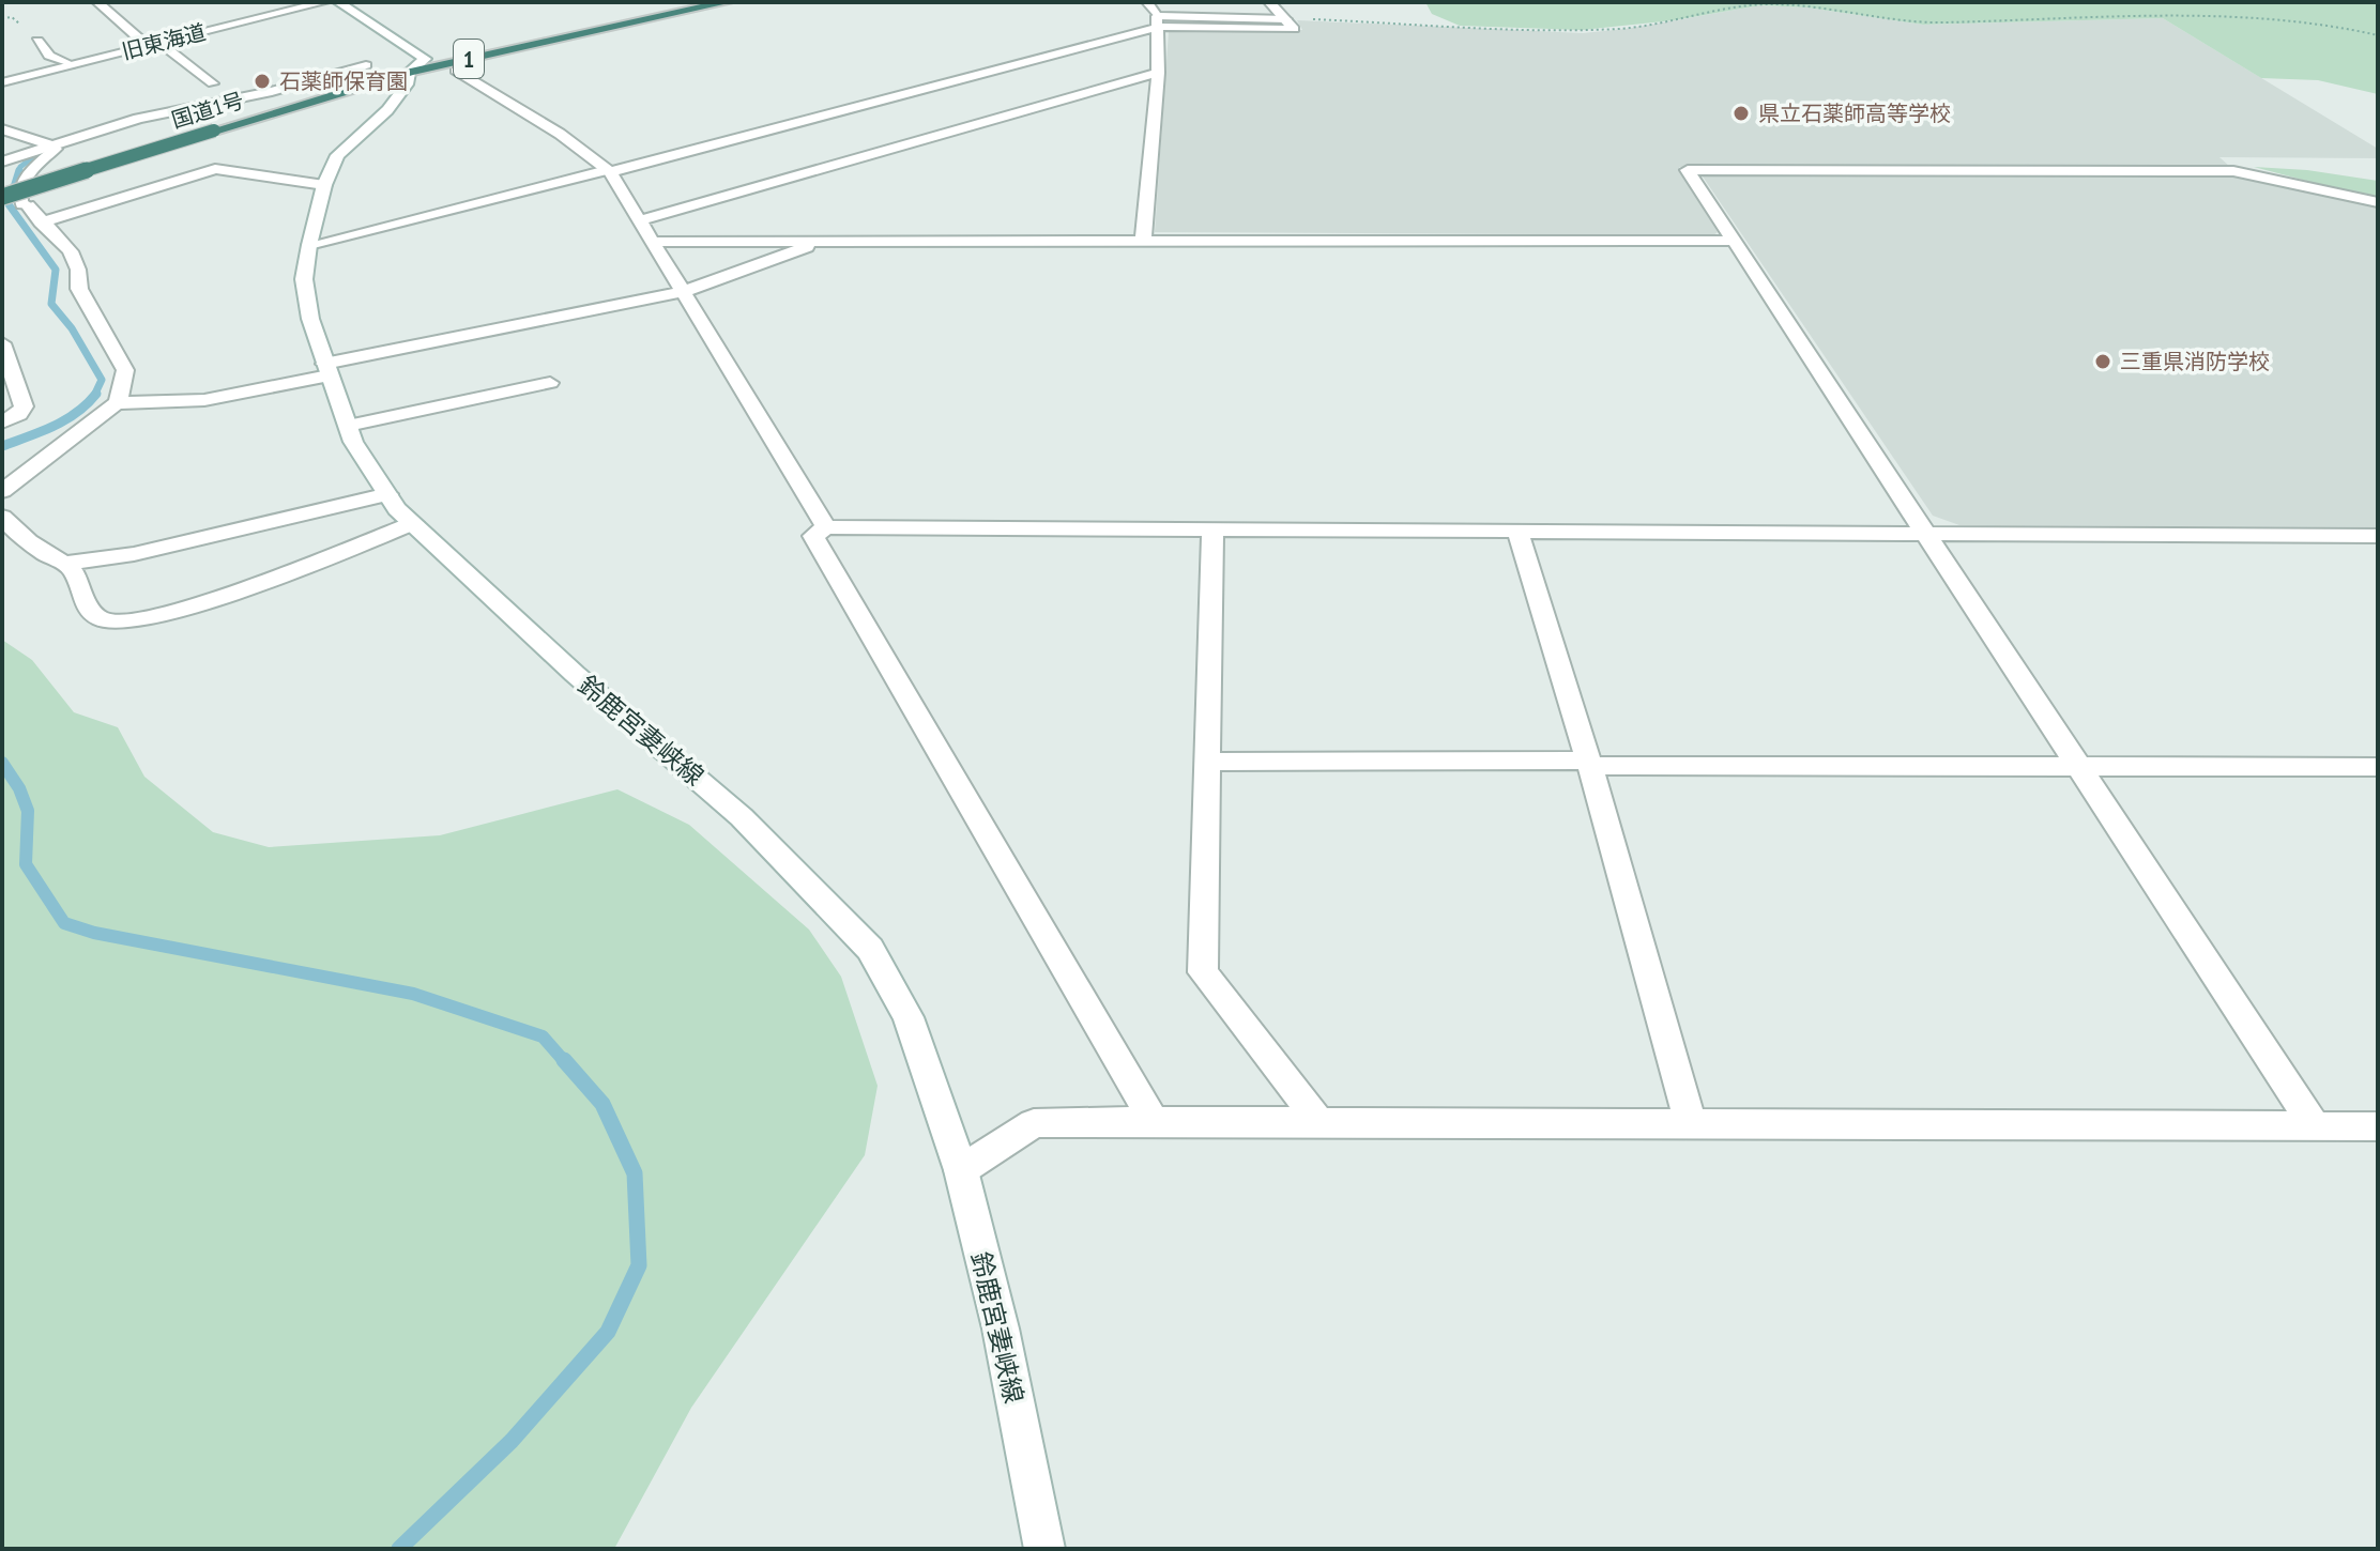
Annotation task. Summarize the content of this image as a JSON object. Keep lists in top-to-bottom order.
{
  "streets": {
    "highway": ["1", "国道1号"],
    "street": ["旧東海道", "鈴鹿宮妻峡線"]
  },
  "crossings": [
    ["国道1号", "鈴鹿宮妻峡線"]
  ],
  "places": ["石薬師保育園", "県立石薬師高等学校", "三重県消防学校"]
}
